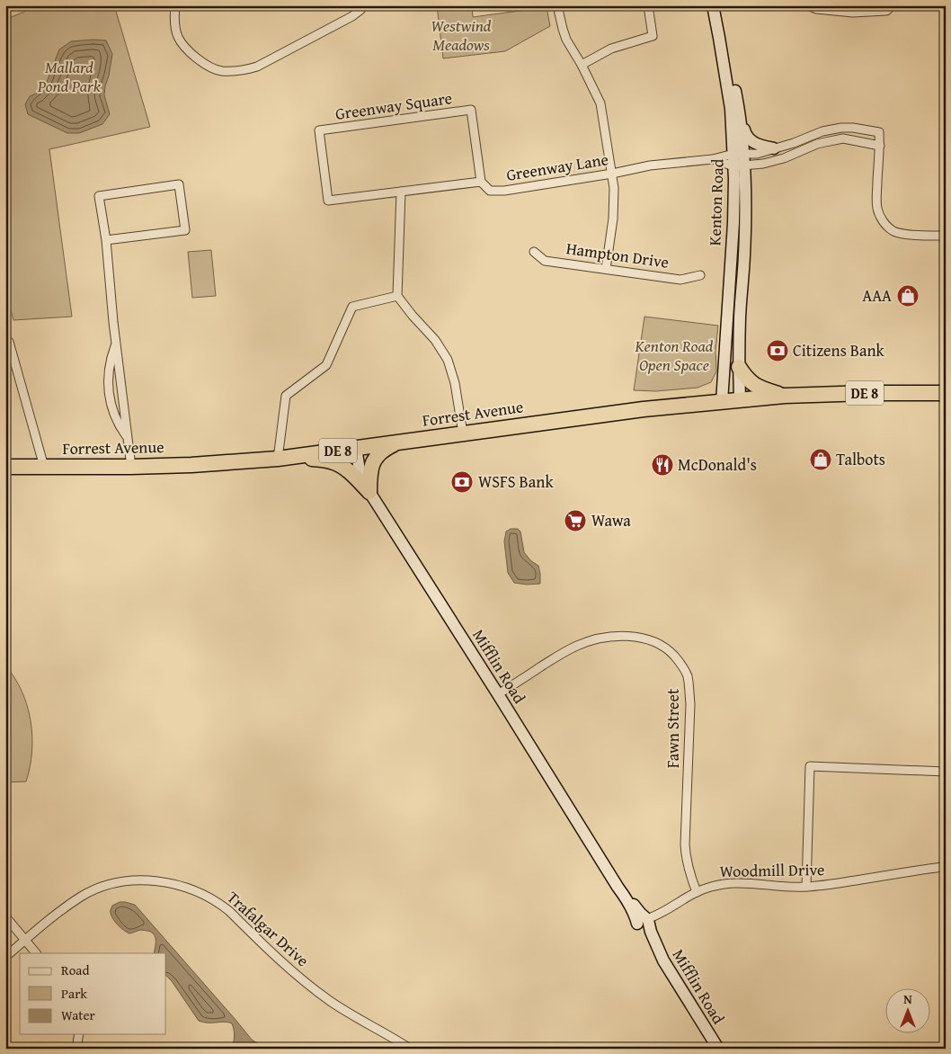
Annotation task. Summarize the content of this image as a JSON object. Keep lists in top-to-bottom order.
{
  "streets": {
    "highway": ["DE 8", "Forrest Avenue"],
    "main road": ["Kenton Road", "Mifflin Road"],
    "street": [
      "Greenway Square",
      "Greenway Lane",
      "Hampton Drive",
      "Fawn Street",
      "Woodmill Drive",
      "Trafalgar Drive"
    ]
  },
  "crossings": [
    ["Greenway Square", "Greenway Lane"],
    ["Greenway Lane", "Kenton Road"],
    ["Kenton Road", "Forrest Avenue"],
    ["Forrest Avenue", "Mifflin Road"],
    ["Mifflin Road", "Fawn Street"],
    ["Mifflin Road", "Woodmill Drive"],
    ["Fawn Street", "Woodmill Drive"]
  ],
  "parks": ["Westwind Meadows", "Mallard Pond Park", "Kenton Road Open Space"],
  "places": {
    "shop": ["AAA", "Talbots"],
    "bank": ["Citizens Bank", "WSFS Bank"],
    "restaurant": ["McDonald's"],
    "supermarket": ["Wawa"]
  },
  "legend": ["Road", "Park", "Water"],
  "north": "top"
}
